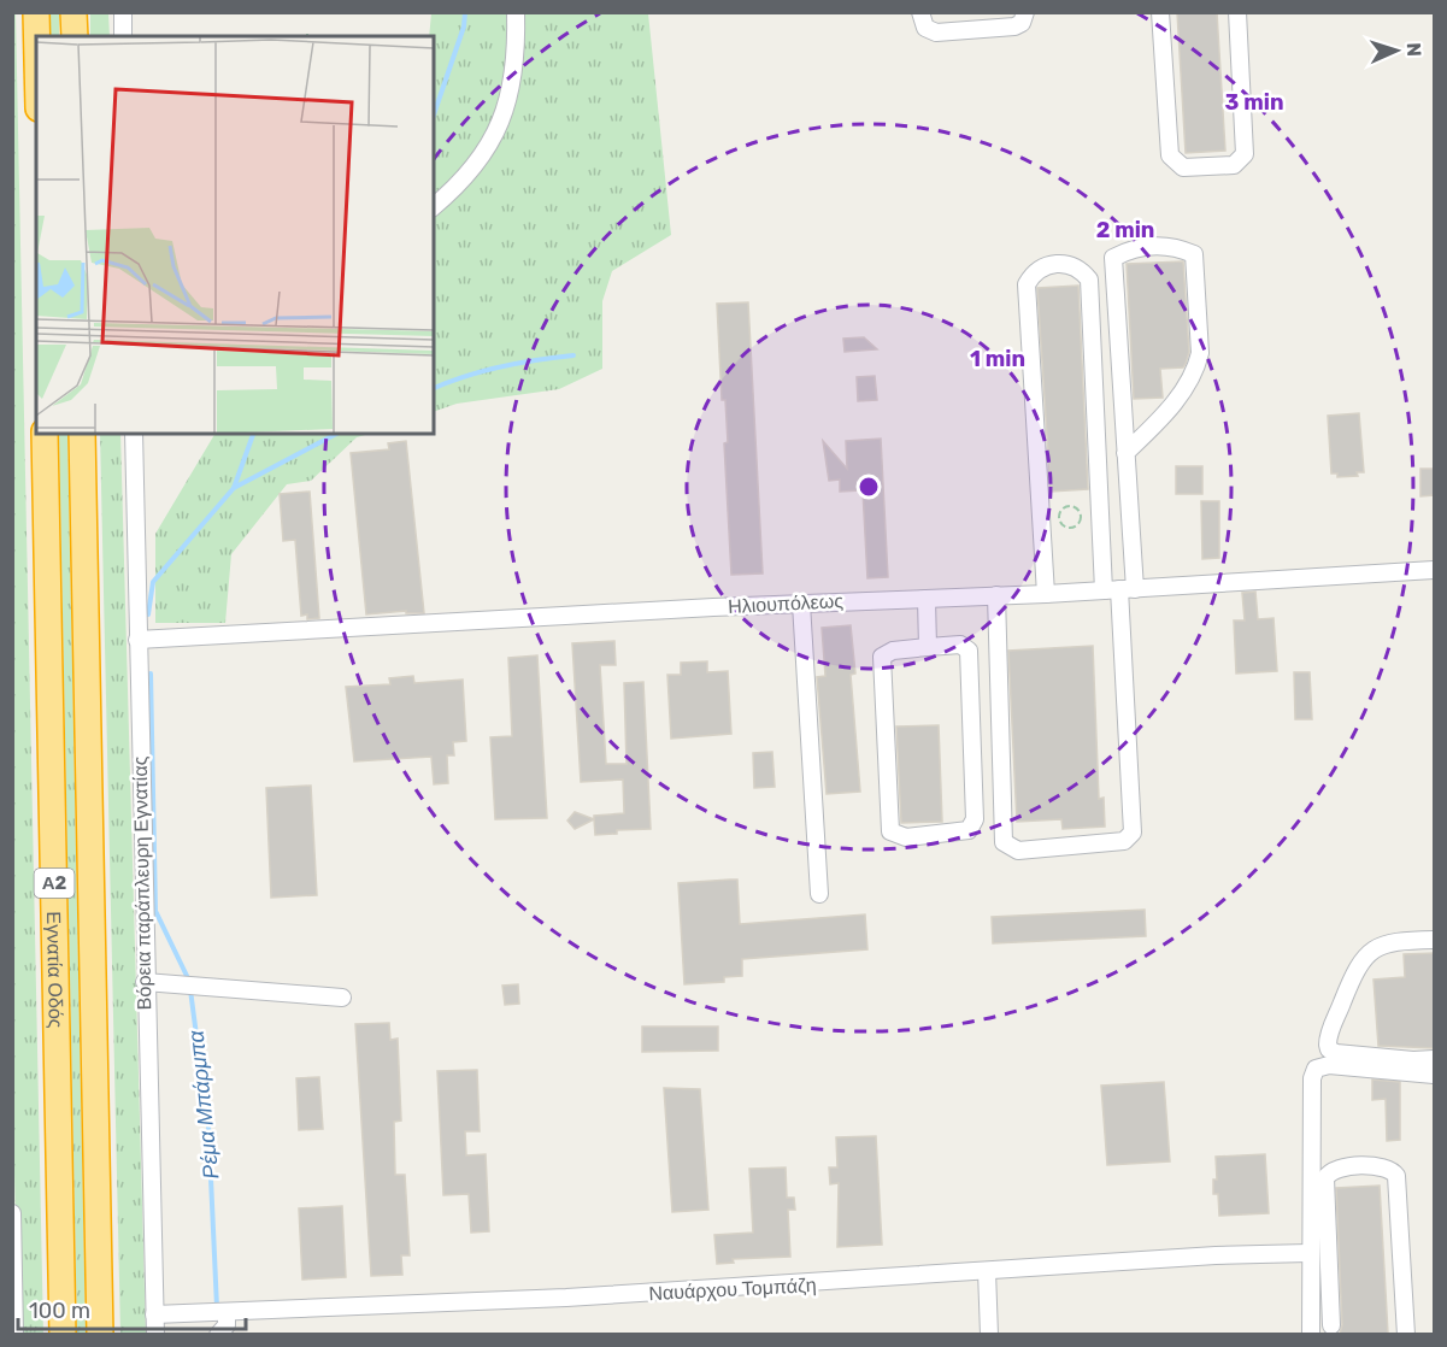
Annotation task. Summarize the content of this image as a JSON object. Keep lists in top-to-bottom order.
{
  "streets": {
    "highway": ["Α2", "Εγνατία Οδός"],
    "street": ["Ηλιουπόλεως", "Βόρεια παράπλευρη Εγνατίας", "Ναυάρχου Τομπάζη"]
  },
  "crossings": [
    ["Ηλιουπόλεως", "Βόρεια παράπλευρη Εγνατίας"],
    ["Βόρεια παράπλευρη Εγνατίας", "Ναυάρχου Τομπάζη"]
  ],
  "water": ["Ρέμα Μπάρμπα"],
  "scale_bar": "100 m",
  "north": "right",
  "rings": ["3 min", "2 min", "1 min"]
}
